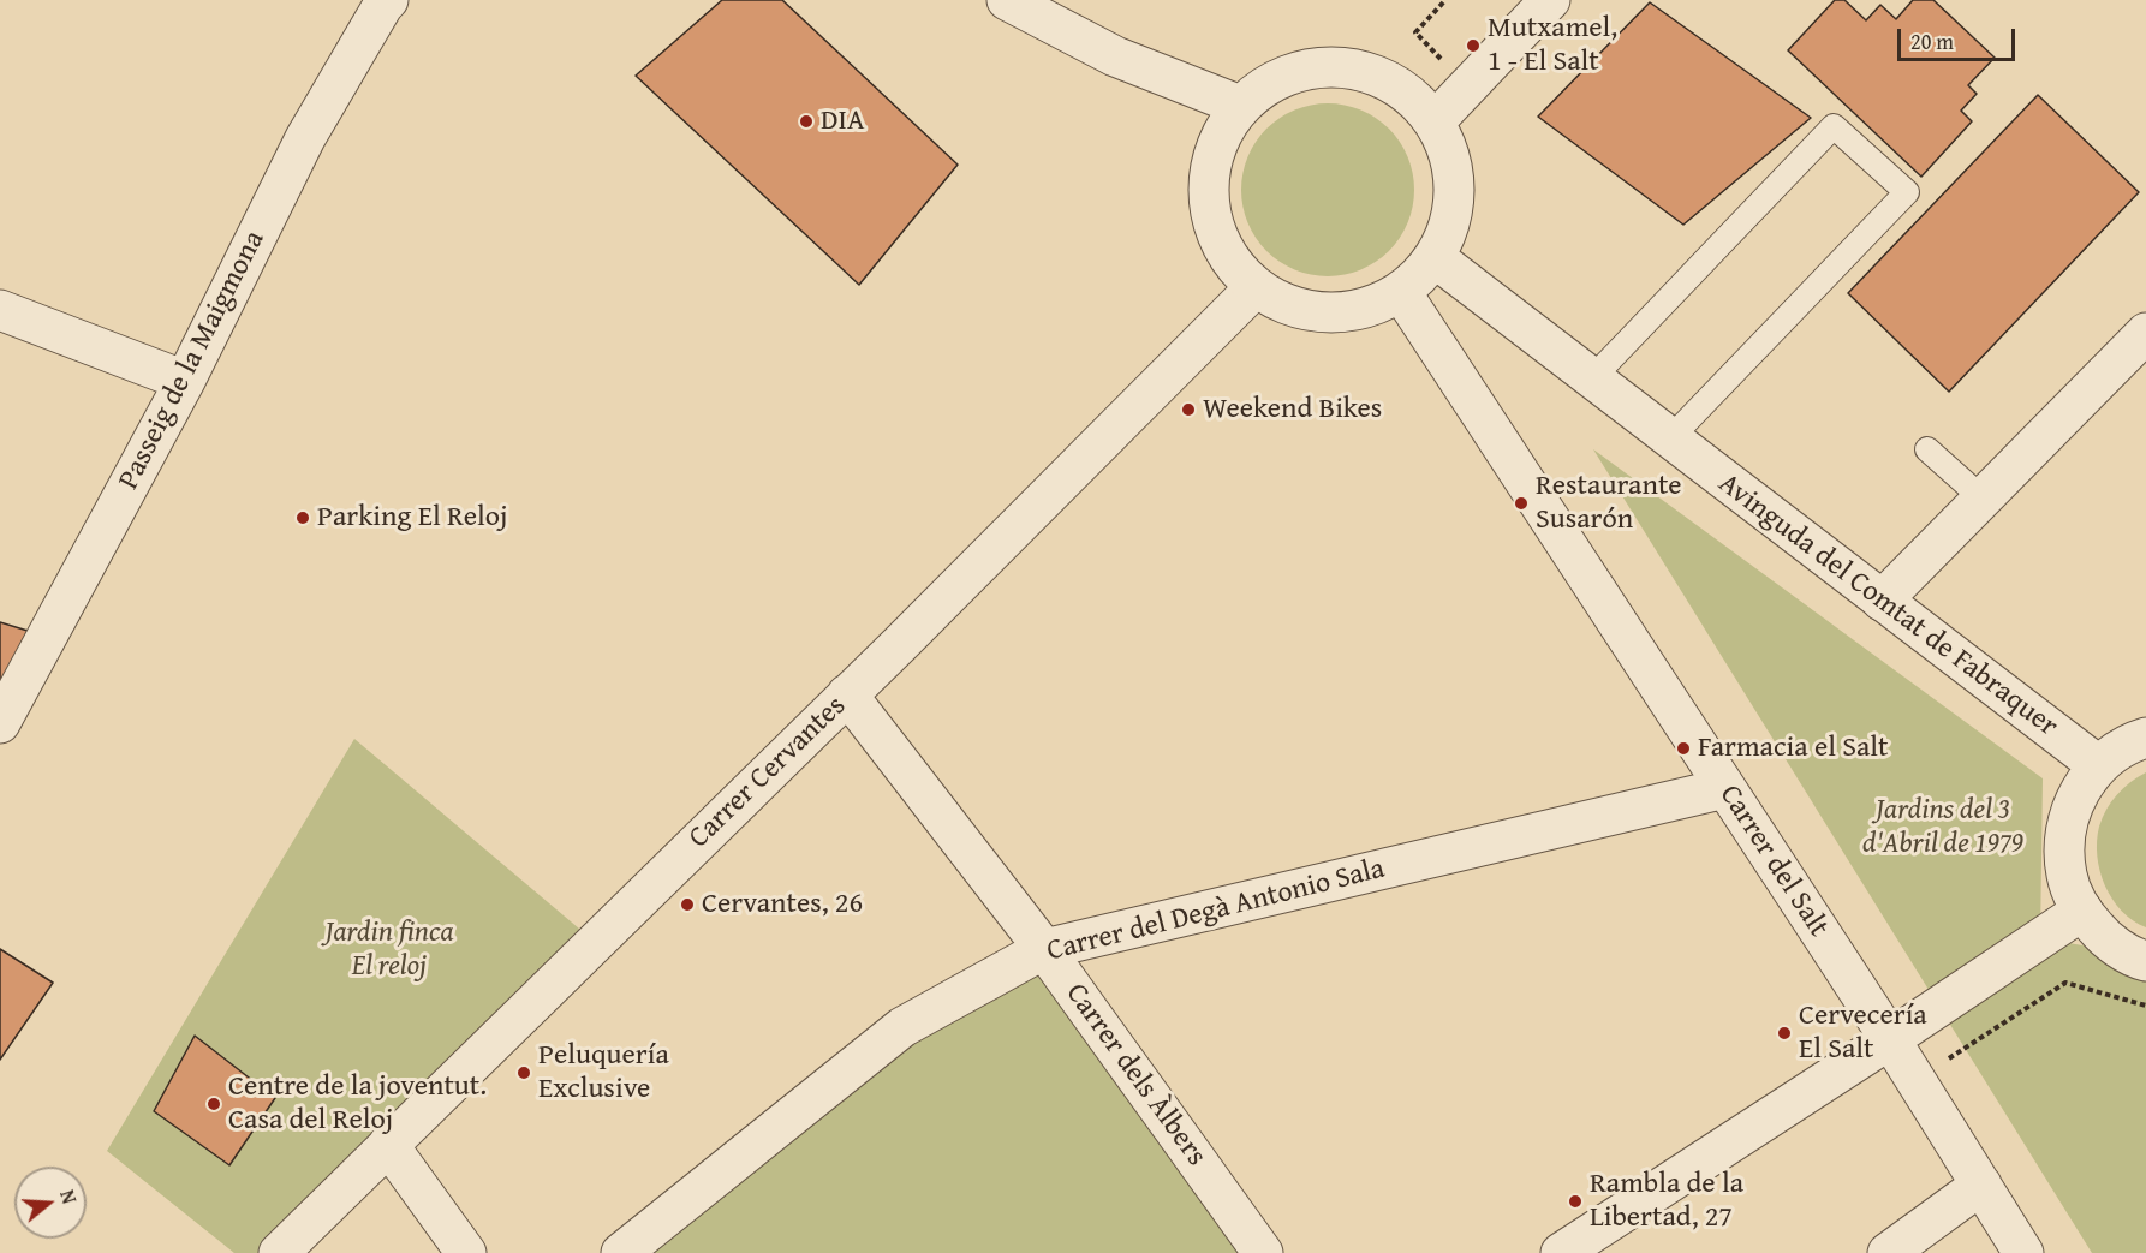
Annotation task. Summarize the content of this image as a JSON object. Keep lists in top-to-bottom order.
{
  "streets": {
    "street": [
      "Passeig de la Maigmona",
      "Avinguda del Comtat de Fabraquer",
      "Carrer Cervantes",
      "Carrer del Salt",
      "Carrer del Degà Antonio Sala",
      "Carrer dels Àlbers"
    ]
  },
  "crossings": [
    ["Avinguda del Comtat de Fabraquer", "Carrer Cervantes"],
    ["Avinguda del Comtat de Fabraquer", "Carrer del Salt"],
    ["Carrer Cervantes", "Carrer del Salt"],
    ["Carrer Cervantes", "Carrer dels Àlbers"],
    ["Carrer del Salt", "Carrer del Degà Antonio Sala"],
    ["Carrer del Degà Antonio Sala", "Carrer dels Àlbers"]
  ],
  "parks": ["Jardins del 3 d'Abril de 1979", "Jardin finca El reloj"],
  "places": [
    "Mutxamel, 1 - El Salt",
    "DIA",
    "Weekend Bikes",
    "Restaurante Susarón",
    "Parking El Reloj",
    "Farmacia el Salt",
    "Cervantes, 26",
    "Cervecería El Salt",
    "Peluquería Exclusive",
    "Centre de la joventut. Casa del Reloj",
    "Rambla de la Libertad, 27"
  ],
  "scale_bar": "20 m",
  "north": "right"
}
